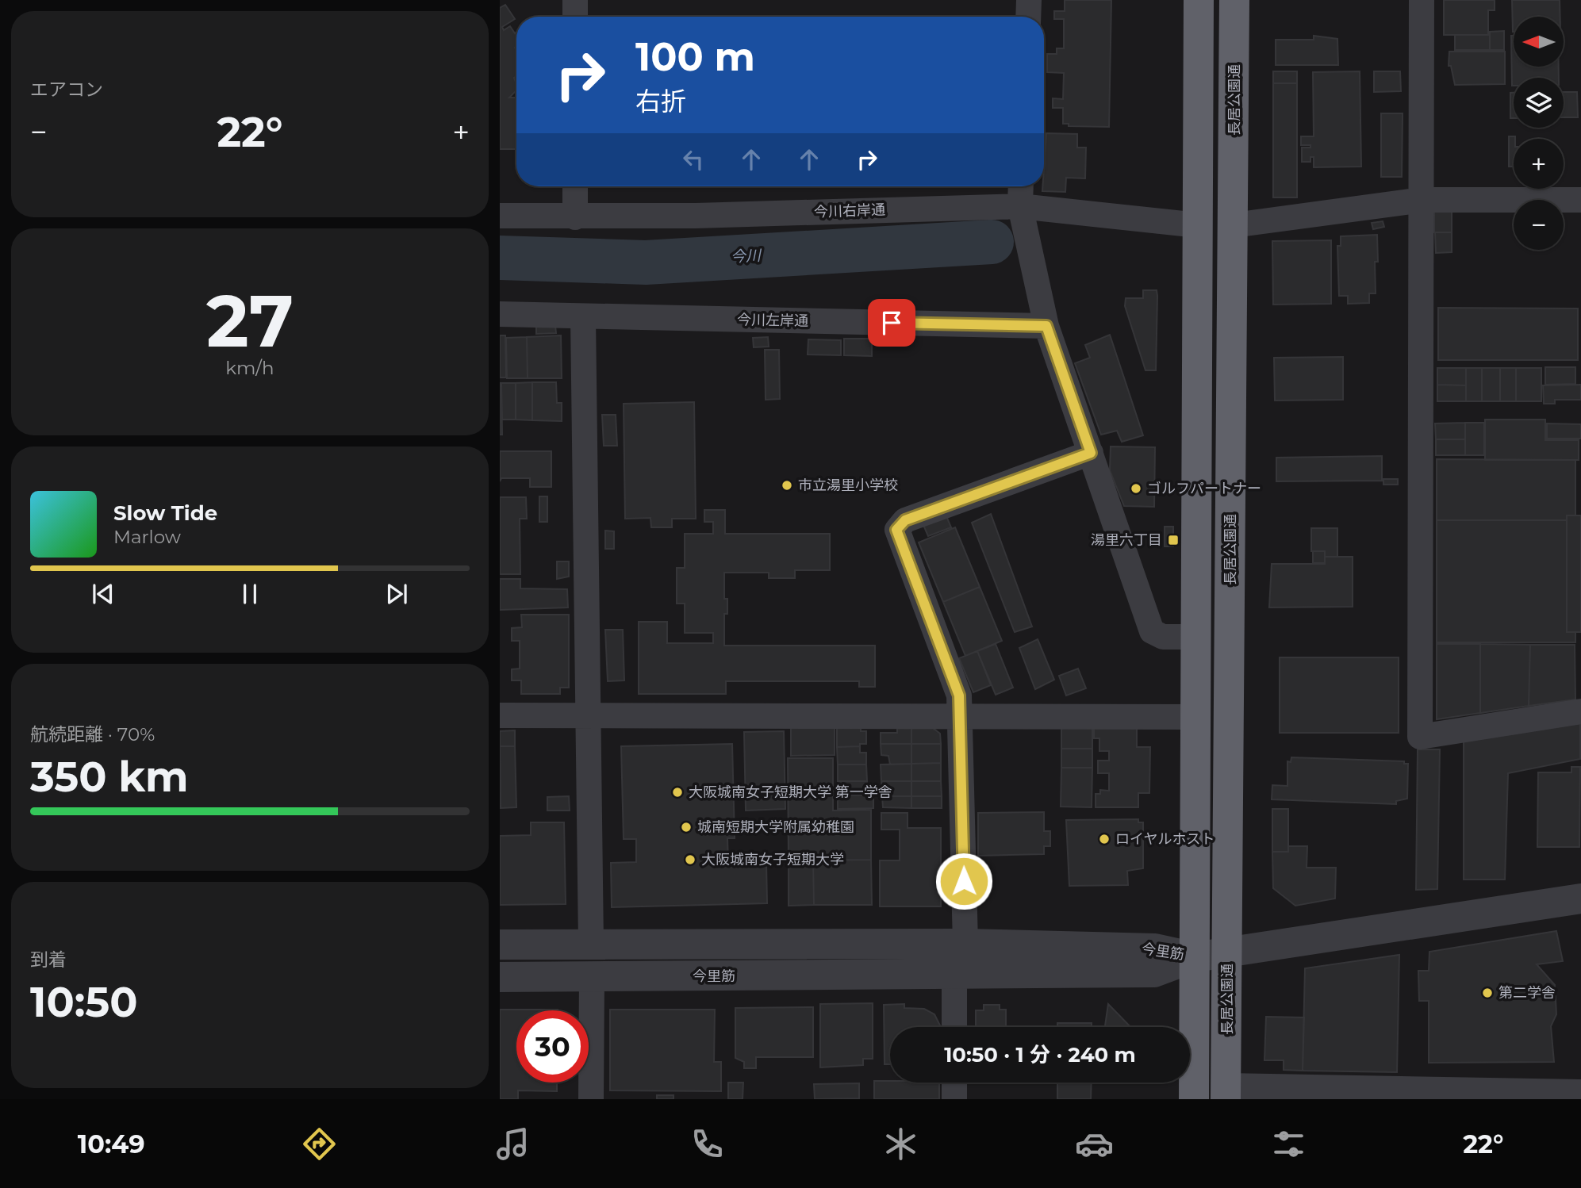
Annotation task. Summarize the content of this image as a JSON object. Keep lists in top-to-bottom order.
{
  "streets": {
    "highway": ["長居公園通"],
    "street": ["今川右岸通", "今川左岸通", "今里筋"]
  },
  "water": ["今川"],
  "places": {
    "other": [
      "市立湯里小学校",
      "ゴルフパートナー",
      "大阪城南女子短期大学 第一学舎",
      "城南短期大学附属幼稚園",
      "ロイヤルホスト",
      "大阪城南女子短期大学",
      "第二学舎"
    ],
    "transit": ["湯里六丁目"]
  },
  "north": "left",
  "page": {
    "tile": [
      "エアコン",
      ["27", "km/h"],
      ["航続距離 · 70%", "350 km"],
      ["到着", "10:50"]
    ],
    "map_buttons": ["+", "−"],
    "turn": ["100 m", "右折"],
    "heat": ["−", "22°", "+"],
    "song": ["Slow Tide", "Marlow"],
    "limit": "30",
    "trip": "10:50 · 1 分 · 240 m",
    "tabs": ["10:49", "22°"]
  }
}
